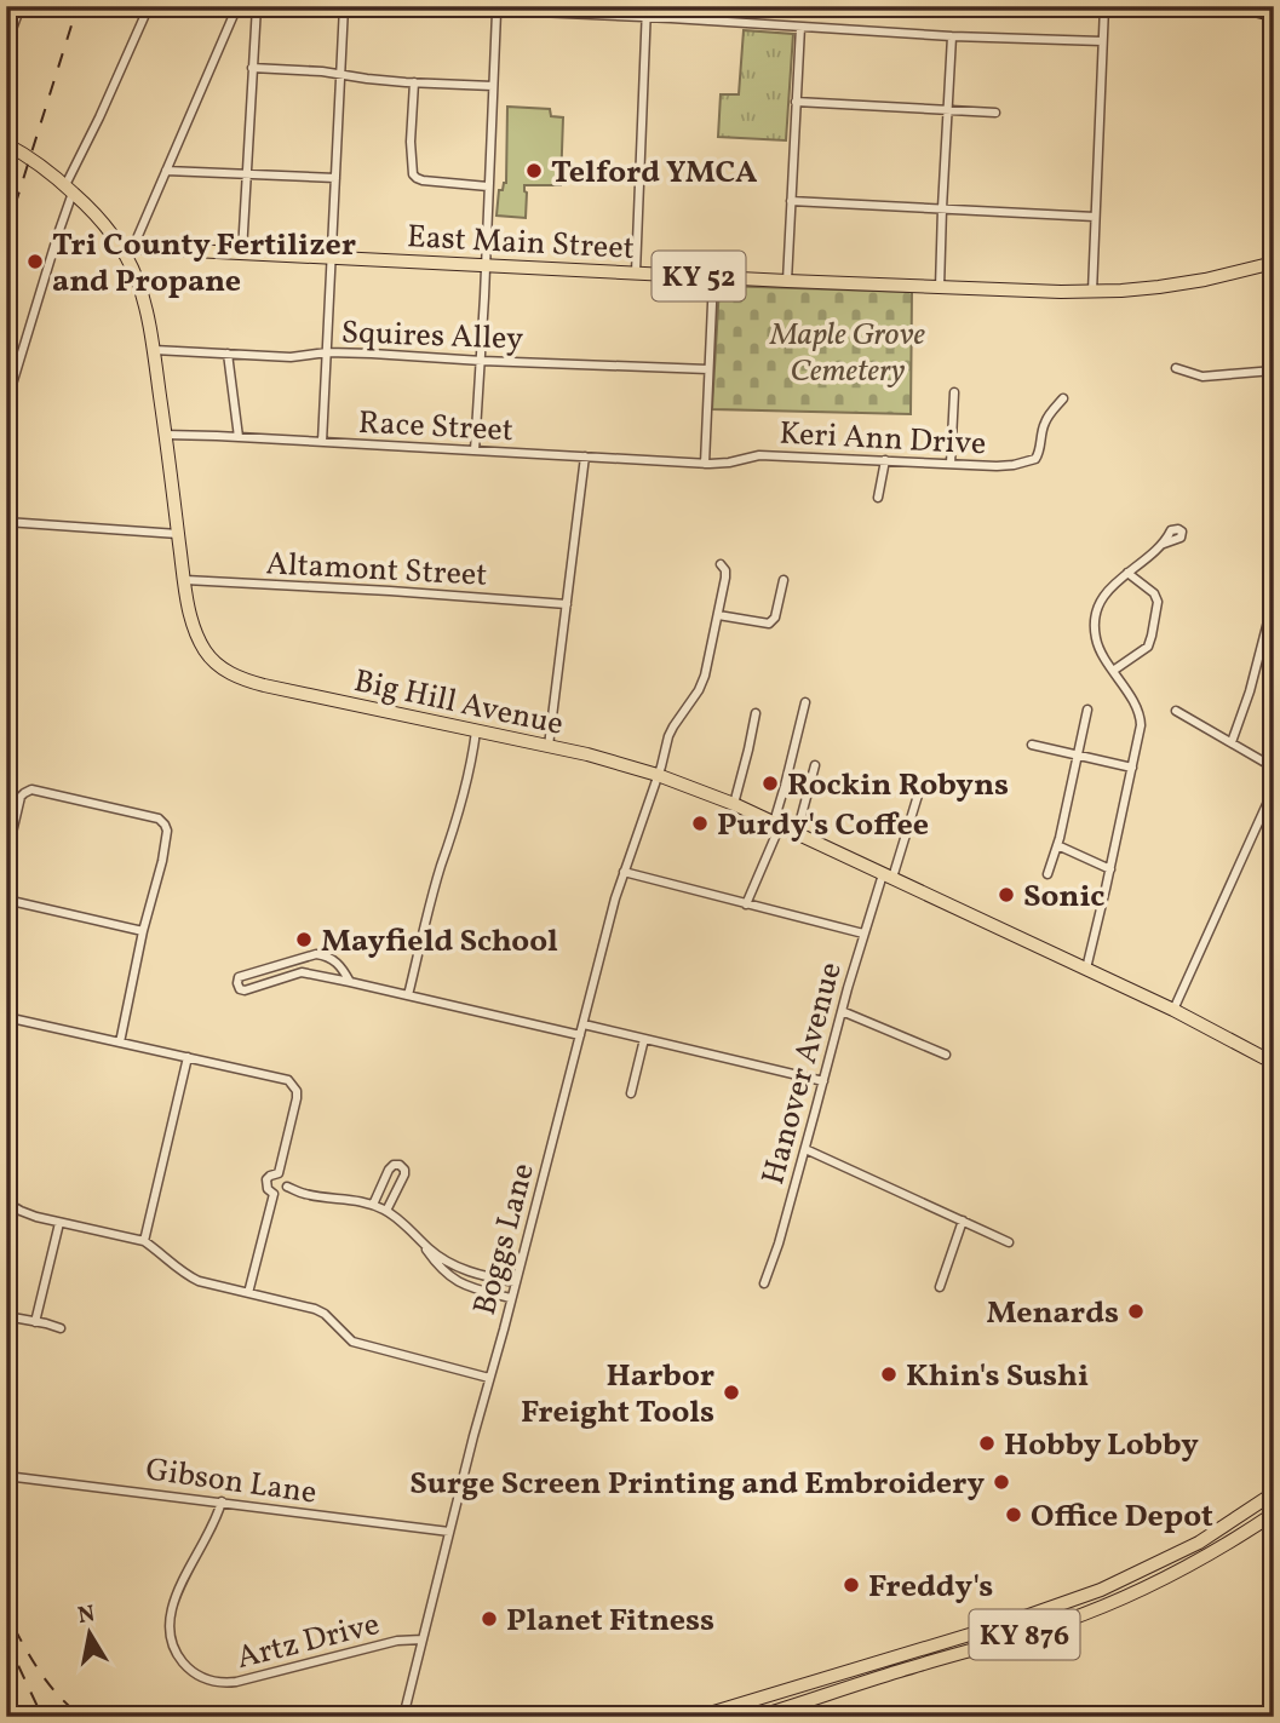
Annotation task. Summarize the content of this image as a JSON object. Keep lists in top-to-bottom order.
{
  "streets": {
    "main road": [
      "East Main Street",
      "KY 52",
      "Big Hill Avenue",
      "KY 876"
    ],
    "street": [
      "Squires Alley",
      "Race Street",
      "Keri Ann Drive",
      "Altamont Street",
      "Hanover Avenue",
      "Boggs Lane",
      "Gibson Lane",
      "Artz Drive"
    ]
  },
  "crossings": [
    ["East Main Street", "Big Hill Avenue"],
    ["Squires Alley", "Big Hill Avenue"],
    ["Race Street", "Keri Ann Drive"],
    ["Race Street", "Big Hill Avenue"],
    ["Altamont Street", "Big Hill Avenue"],
    ["Big Hill Avenue", "Hanover Avenue"],
    ["Big Hill Avenue", "Boggs Lane"],
    ["Boggs Lane", "Gibson Lane"],
    ["Boggs Lane", "Artz Drive"],
    ["Gibson Lane", "Artz Drive"]
  ],
  "parks": ["Maple Grove Cemetery"],
  "places": [
    "Telford YMCA",
    "Tri County Fertilizer and Propane",
    "Rockin Robyns",
    "Purdy's Coffee",
    "Sonic",
    "Mayfield School",
    "Menards",
    "Khin's Sushi",
    "Harbor Freight Tools",
    "Hobby Lobby",
    "Surge Screen Printing and Embroidery",
    "Office Depot",
    "Freddy's",
    "Planet Fitness"
  ],
  "north": "top"
}
